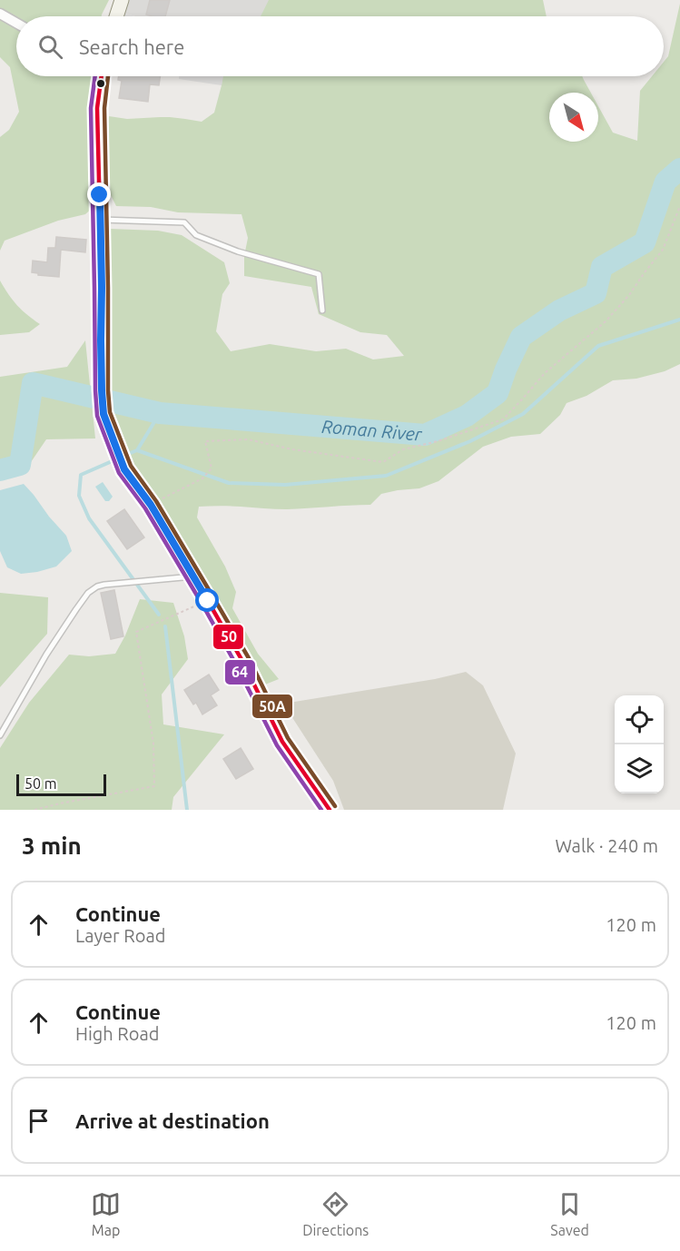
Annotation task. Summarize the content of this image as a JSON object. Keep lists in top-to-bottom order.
{
  "water": ["Roman River"],
  "lines": ["transit line 50", "transit line 64", "transit line 50A"],
  "scale_bar": "50 m",
  "north": "bottom right",
  "page": {
    "search": "Search here",
    "scale": "50 m",
    "heading": ["3 min", "Walk · 240 m"],
    "list": [
      ["Continue", "Layer Road", "120 m"],
      ["Continue", "High Road", "120 m"],
      "Arrive at destination"
    ],
    "nav": ["Map", "Directions", "Saved"]
  }
}
